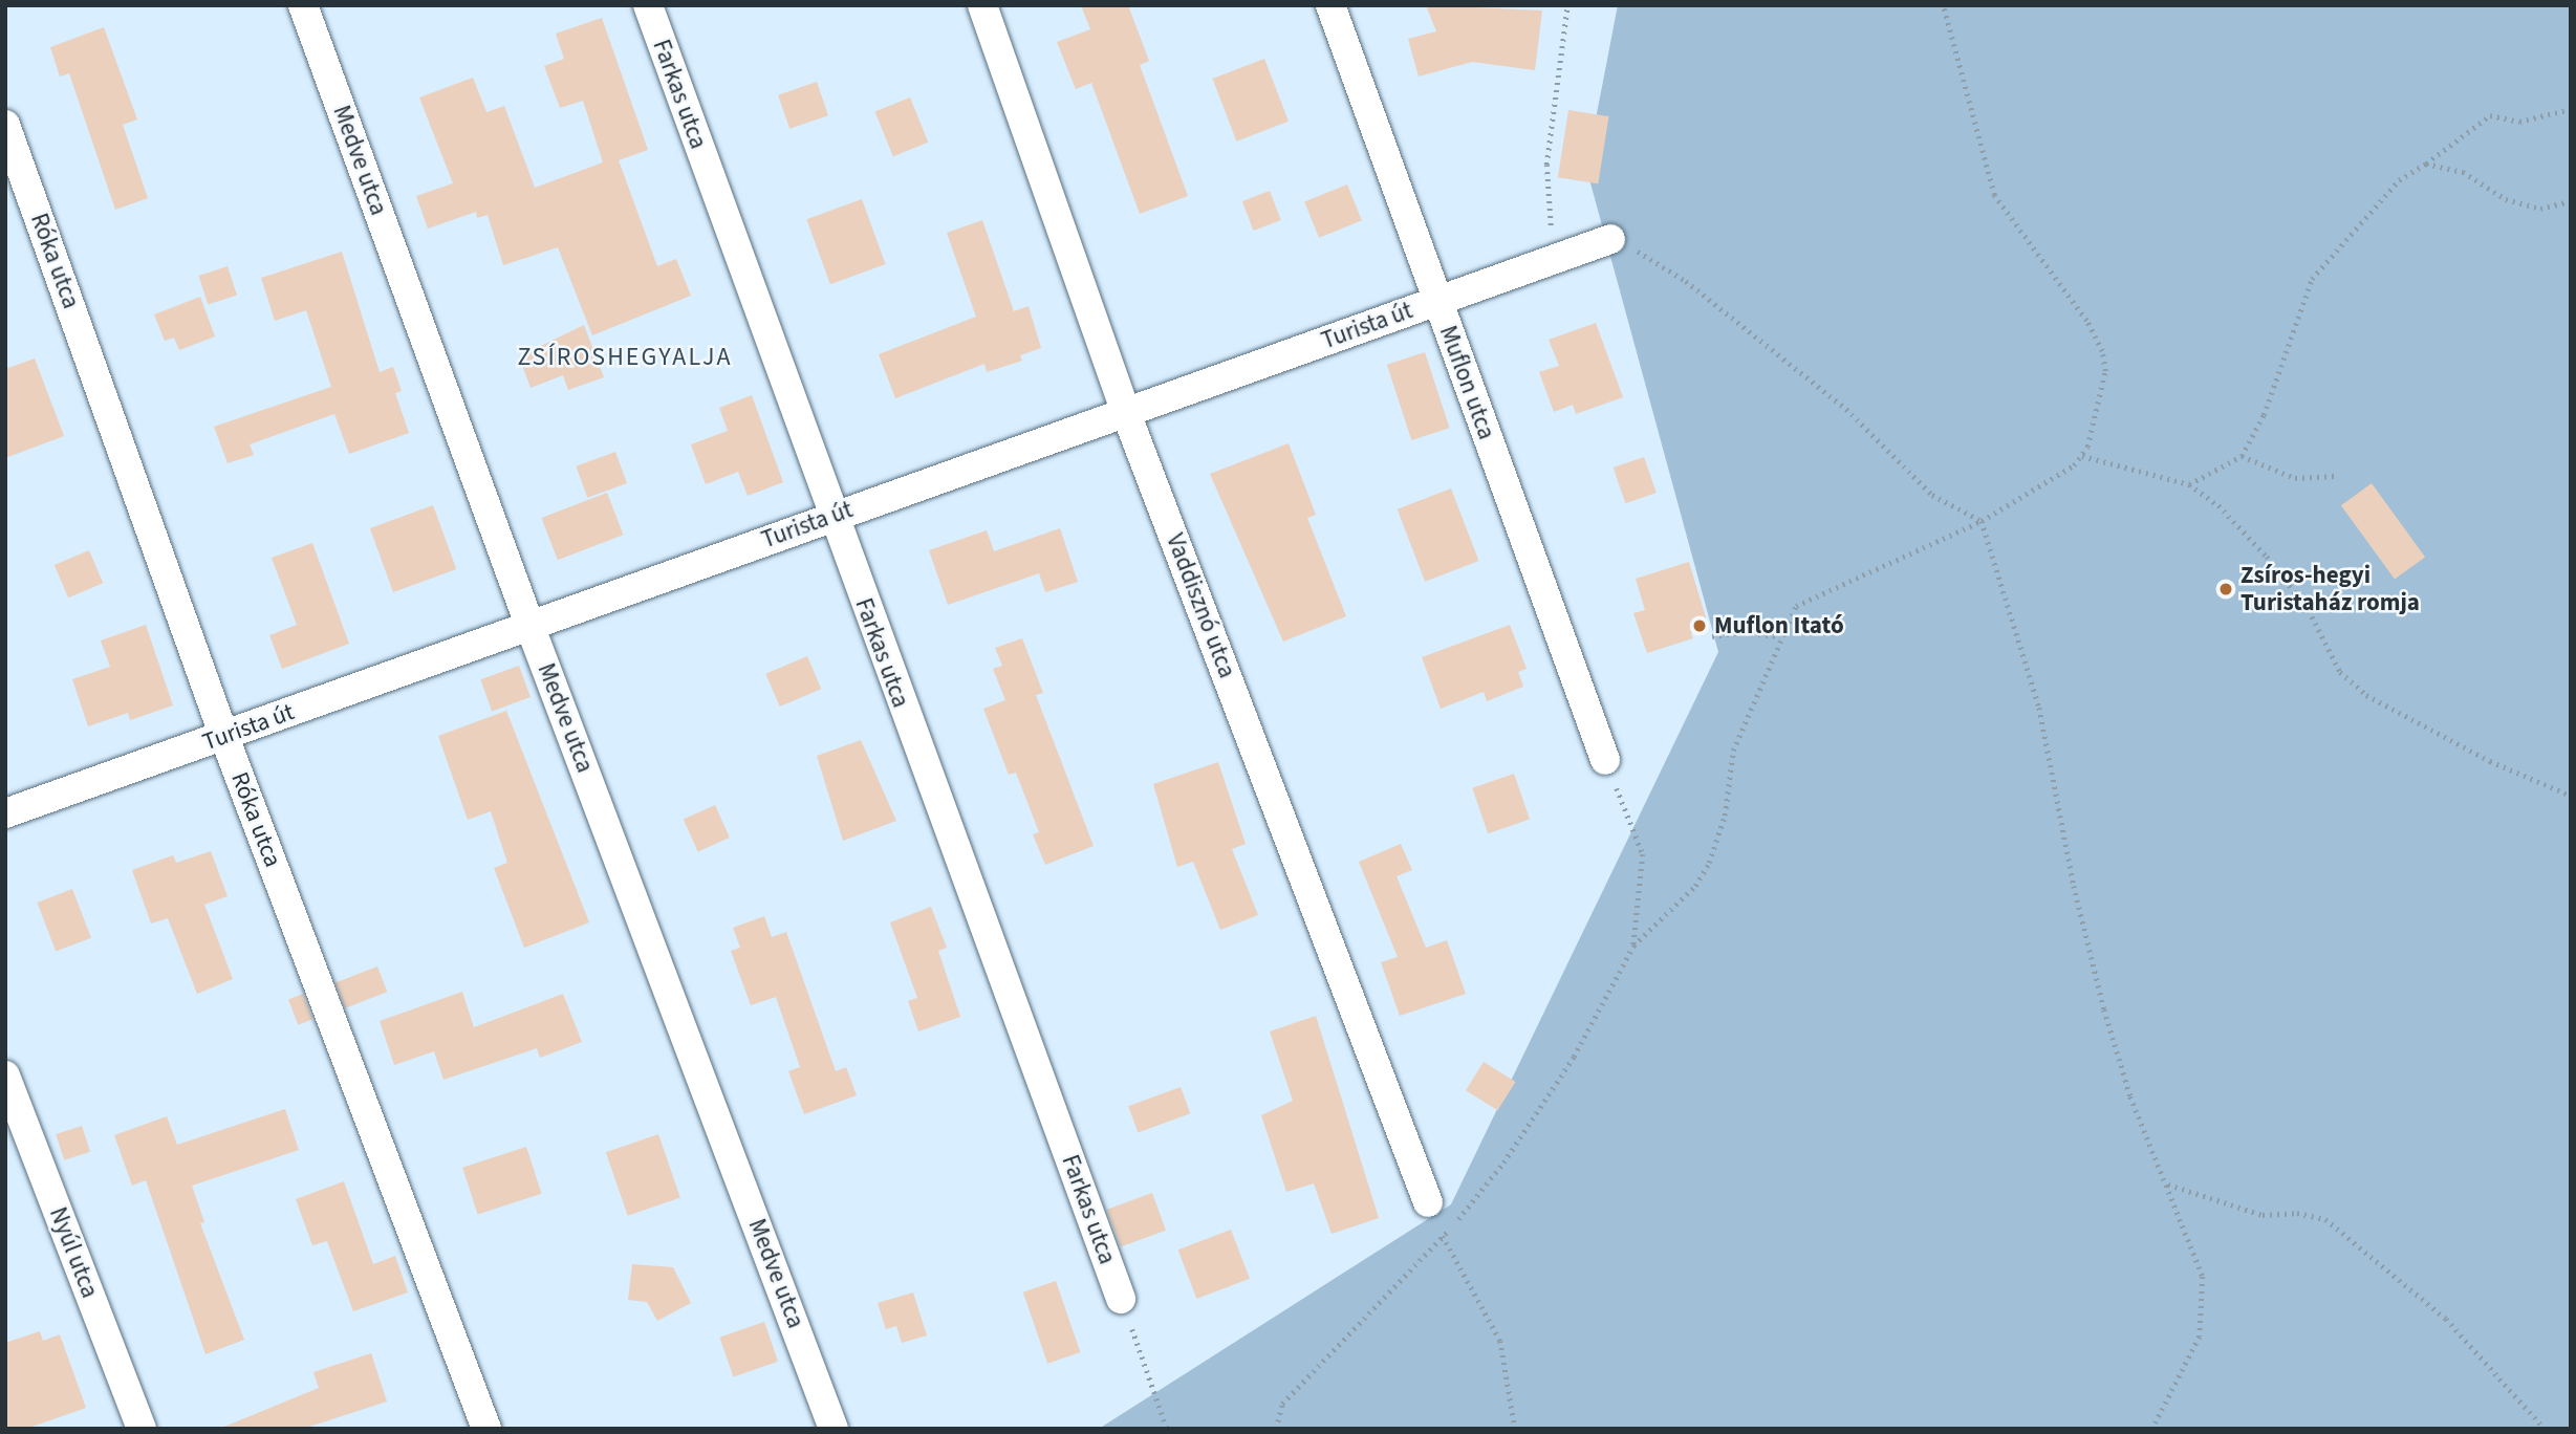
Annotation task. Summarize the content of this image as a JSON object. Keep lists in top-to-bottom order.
{
  "streets": {
    "street": [
      "Farkas utca",
      "Medve utca",
      "Róka utca",
      "Turista út",
      "Muflon utca",
      "Vaddisznó utca",
      "Nyúl utca"
    ]
  },
  "crossings": [
    ["Farkas utca", "Turista út"],
    ["Medve utca", "Turista út"],
    ["Róka utca", "Turista út"],
    ["Turista út", "Muflon utca"],
    ["Turista út", "Vaddisznó utca"]
  ],
  "districts": ["ZSÍROSHEGYALJA"],
  "places": ["Zsíros-hegyi Turistaház romja", "Muflon Itató"]
}
